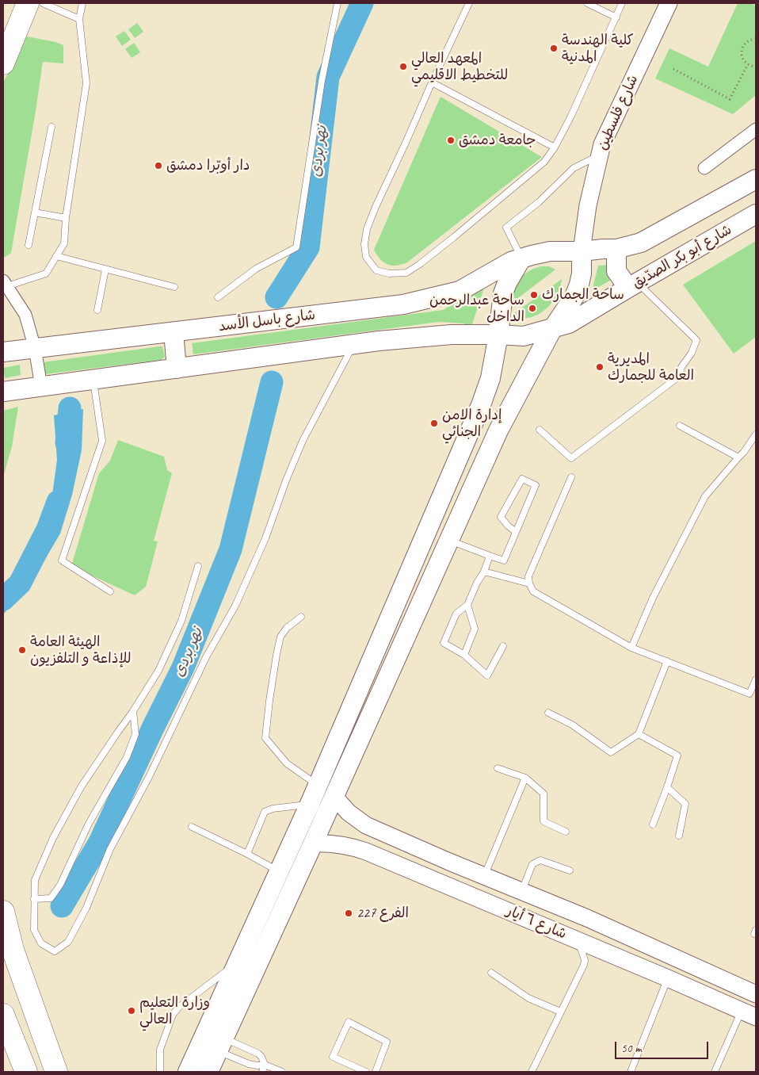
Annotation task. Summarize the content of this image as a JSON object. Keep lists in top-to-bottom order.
{
  "streets": {
    "main road": [
      "شارع فلسطين",
      "شارع أبو بكر الصدّيق",
      "شارع باسل الأسد",
      "شارع ٦ أيار"
    ]
  },
  "crossings": [
    ["شارع فلسطين", "شارع باسل الأسد"]
  ],
  "water": ["نهر بردى"],
  "places": [
    "كلية الهندسة المدنية",
    "المعهد العالي للتخطيط الاقليمي",
    "جامعة دمشق",
    "دار أوبّرا دمشق",
    "ساحة الجمارك",
    "ساحة عبدالرحمن الداخل",
    "المديرية العامة للجمارك",
    "إدارة الامن الجنائي",
    "الهيئة العامة للإذاعة و التلفزيون",
    "الفرع 227",
    "وزارة التعليم العالي"
  ],
  "scale_bar": "50 m"
}
